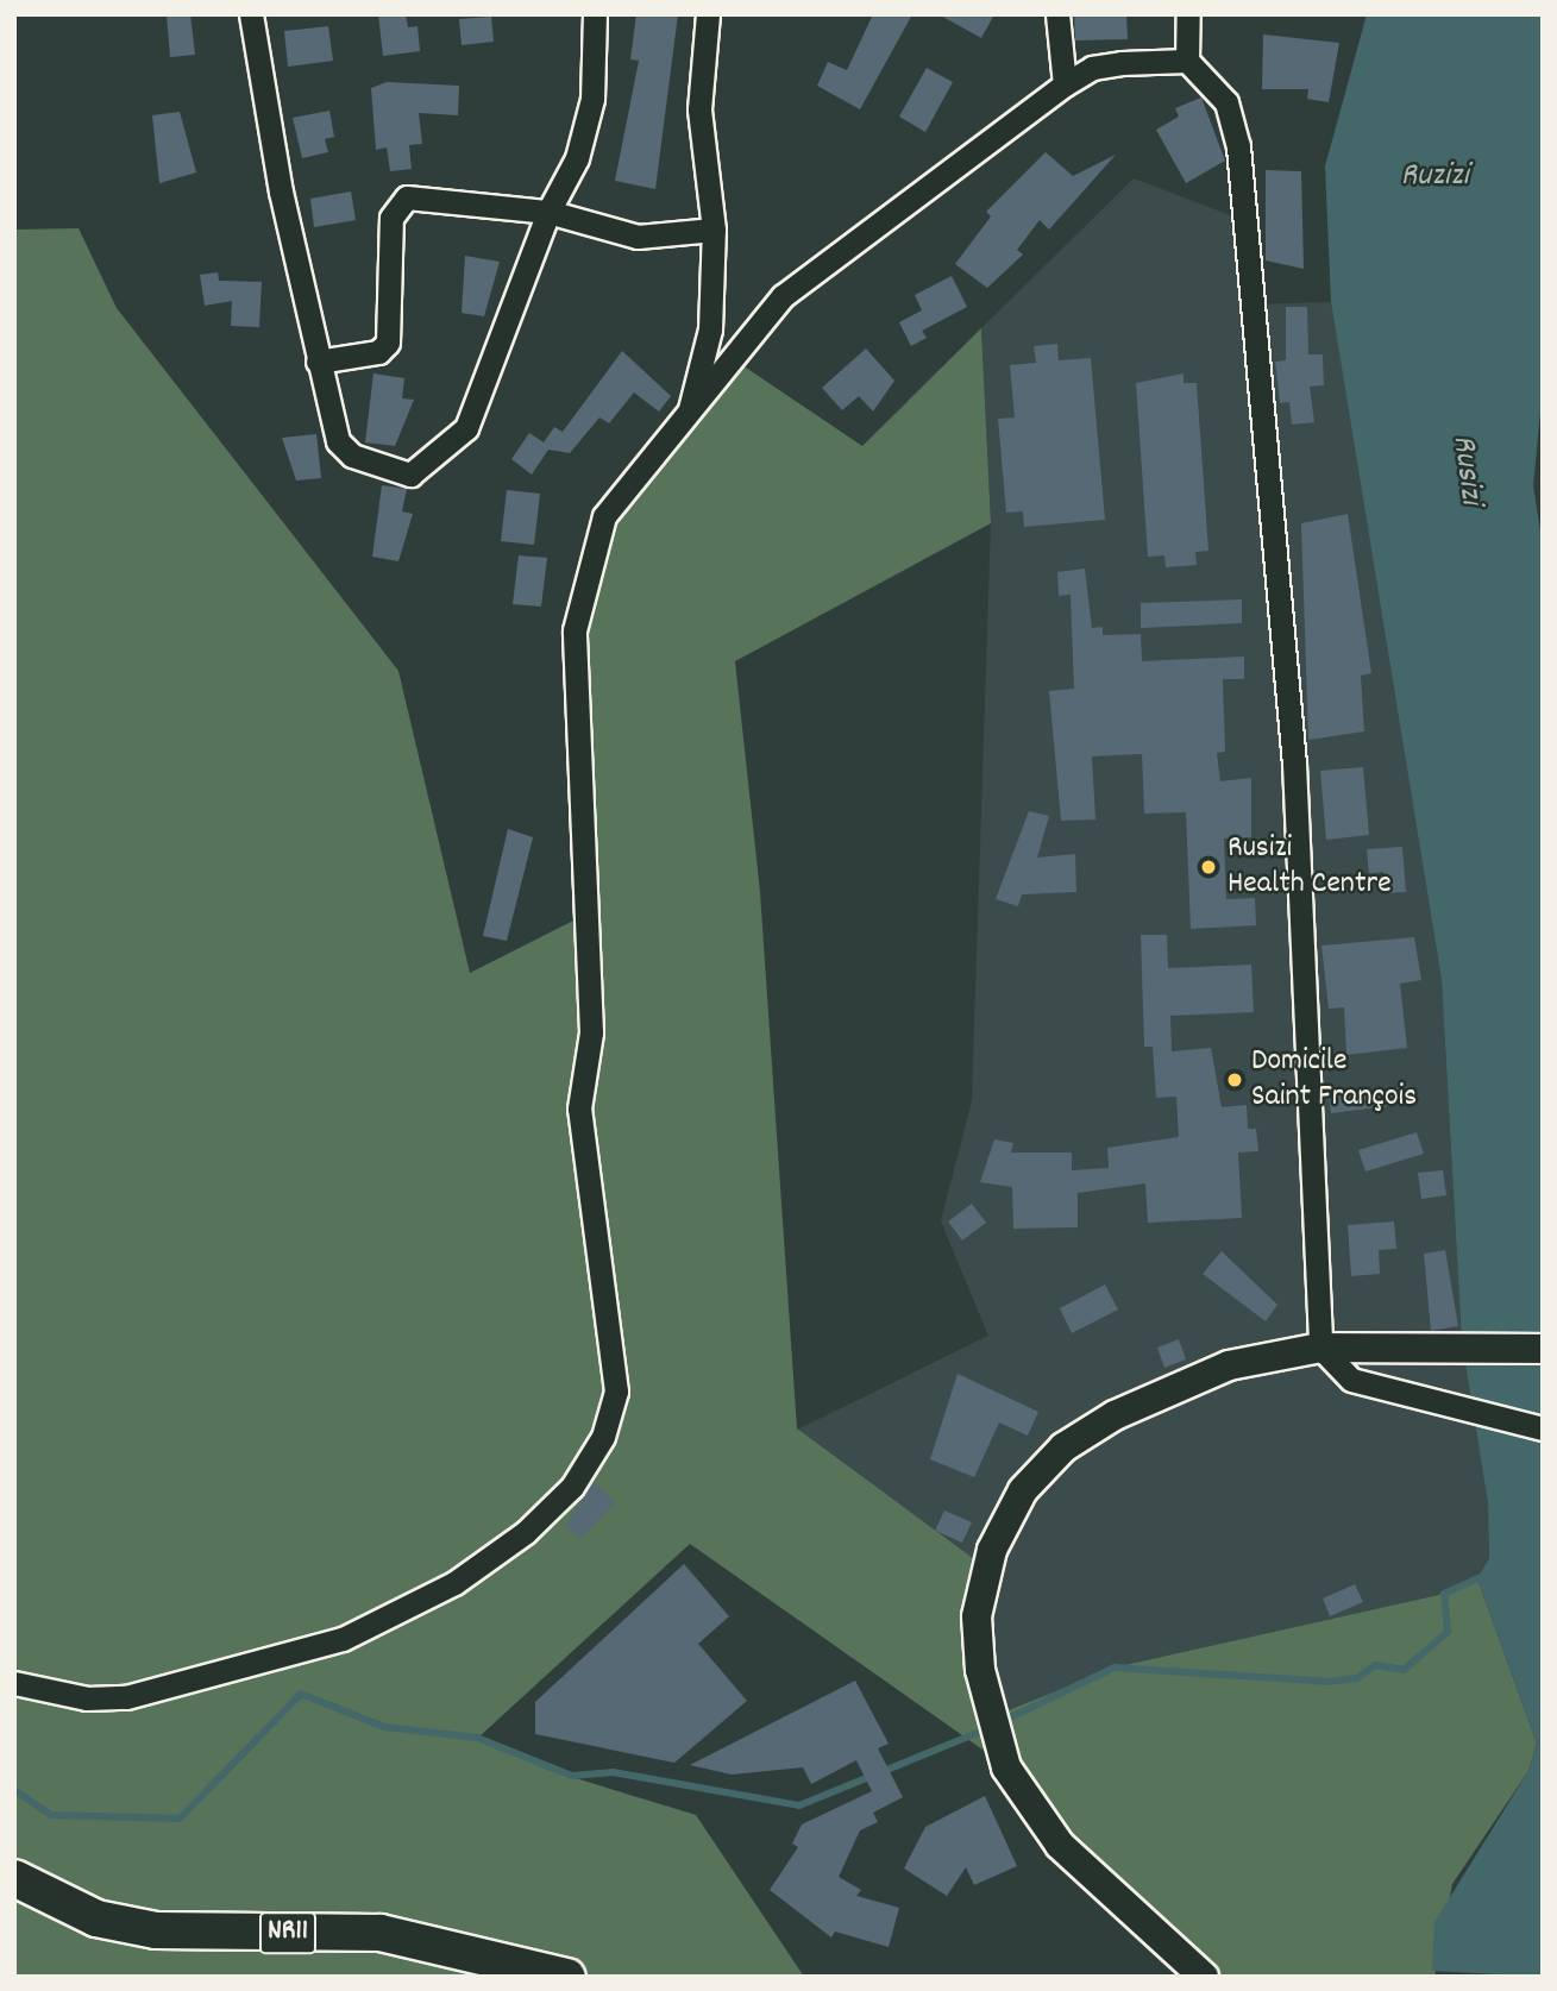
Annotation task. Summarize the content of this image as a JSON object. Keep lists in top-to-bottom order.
{
  "streets": {
    "highway": ["NR11"]
  },
  "water": ["Ruzizi", "Rusizi"],
  "places": ["Rusizi Health Centre", "Domicile Saint François"]
}
